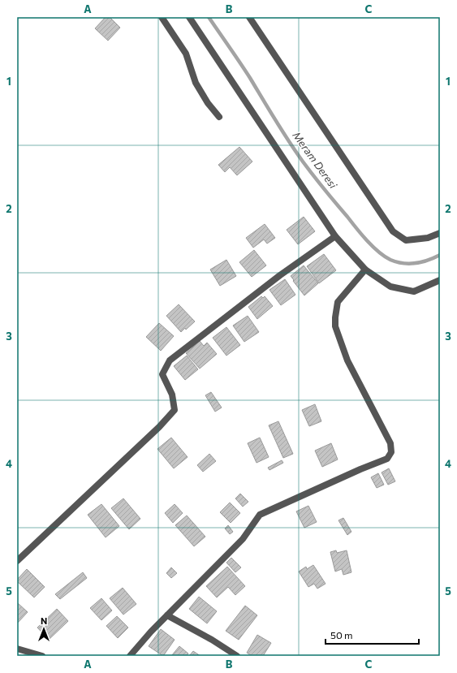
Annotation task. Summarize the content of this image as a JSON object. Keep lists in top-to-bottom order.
{
  "water": ["Meram Deresi"],
  "scale_bar": "50 m",
  "north": "top",
  "grid": {
    "columns": ["A", "B", "C"],
    "rows": [
      "1",
      "2",
      "3",
      "4",
      "5"
    ]
  }
}
